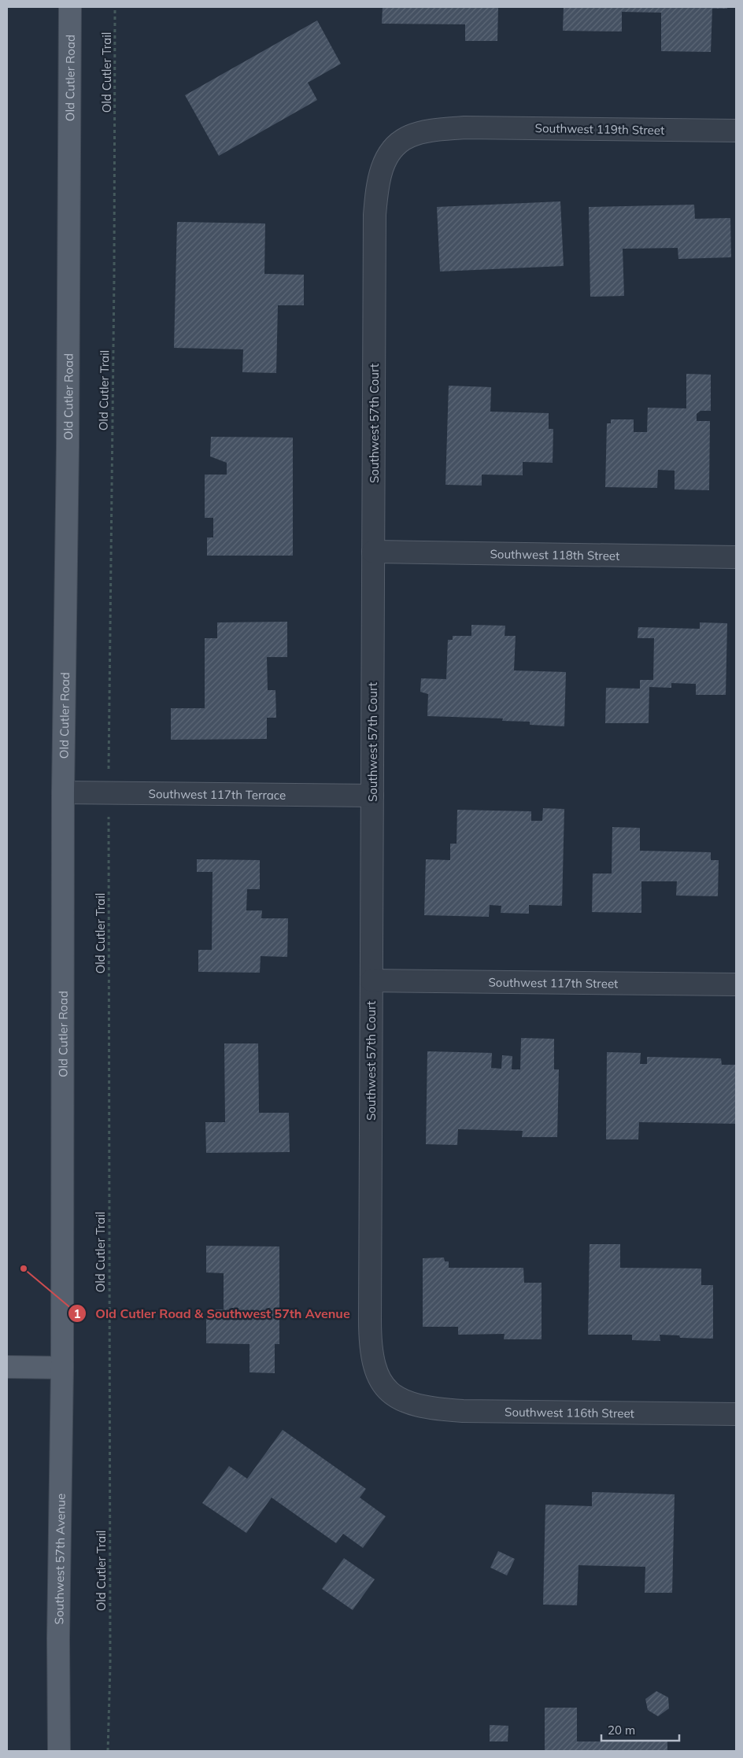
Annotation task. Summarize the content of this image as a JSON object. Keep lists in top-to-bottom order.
{
  "streets": {
    "main road": ["Old Cutler Road", "Southwest 57th Avenue"],
    "street": [
      "Southwest 119th Street",
      "Southwest 57th Court",
      "Southwest 118th Street",
      "Southwest 117th Terrace",
      "Southwest 117th Street",
      "Southwest 116th Street"
    ],
    "path": ["Old Cutler Trail"]
  },
  "crossings": [
    ["Old Cutler Road", "Southwest 117th Terrace"],
    ["Old Cutler Road", "Southwest 57th Avenue"],
    ["Southwest 119th Street", "Southwest 57th Court"],
    ["Southwest 57th Court", "Southwest 118th Street"],
    ["Southwest 57th Court", "Southwest 117th Terrace"],
    ["Southwest 57th Court", "Southwest 117th Street"],
    ["Southwest 57th Court", "Southwest 116th Street"]
  ],
  "places": ["Old Cutler Road & Southwest 57th Avenue"],
  "scale_bar": "20 m"
}
